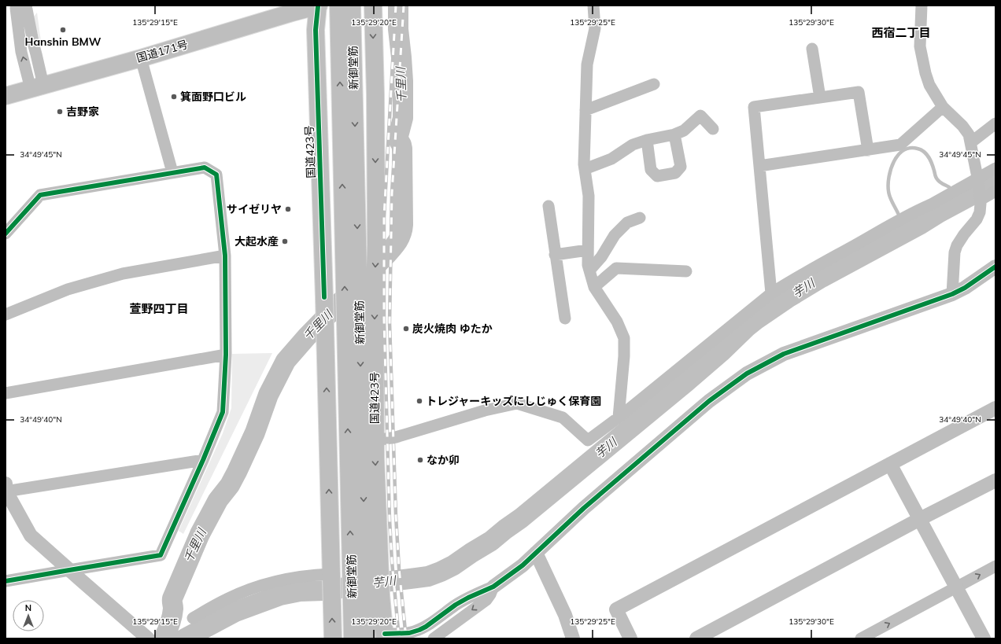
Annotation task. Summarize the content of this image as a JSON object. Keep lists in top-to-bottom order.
{
  "streets": {
    "highway": ["国道171号", "新御堂筋", "国道423号"]
  },
  "crossings": [
    ["国道171号", "国道423号"],
    ["新御堂筋", "国道423号"]
  ],
  "districts": ["西宿二丁目", "萱野四丁目"],
  "water": ["千里川", "芋川"],
  "places": [
    "Hanshin BMW",
    "箕面野口ビル",
    "吉野家",
    "サイゼリヤ",
    "大起水産",
    "炭火焼肉 ゆたか",
    "トレジャーキッズにしじゅく保育園",
    "なか卯"
  ],
  "north": "top",
  "coordinates": [
    "135°29'15\"E",
    "135°29'20\"E",
    "135°29'25\"E",
    "135°29'30\"E",
    "34°49'45\"N",
    "34°49'40\"N"
  ]
}
